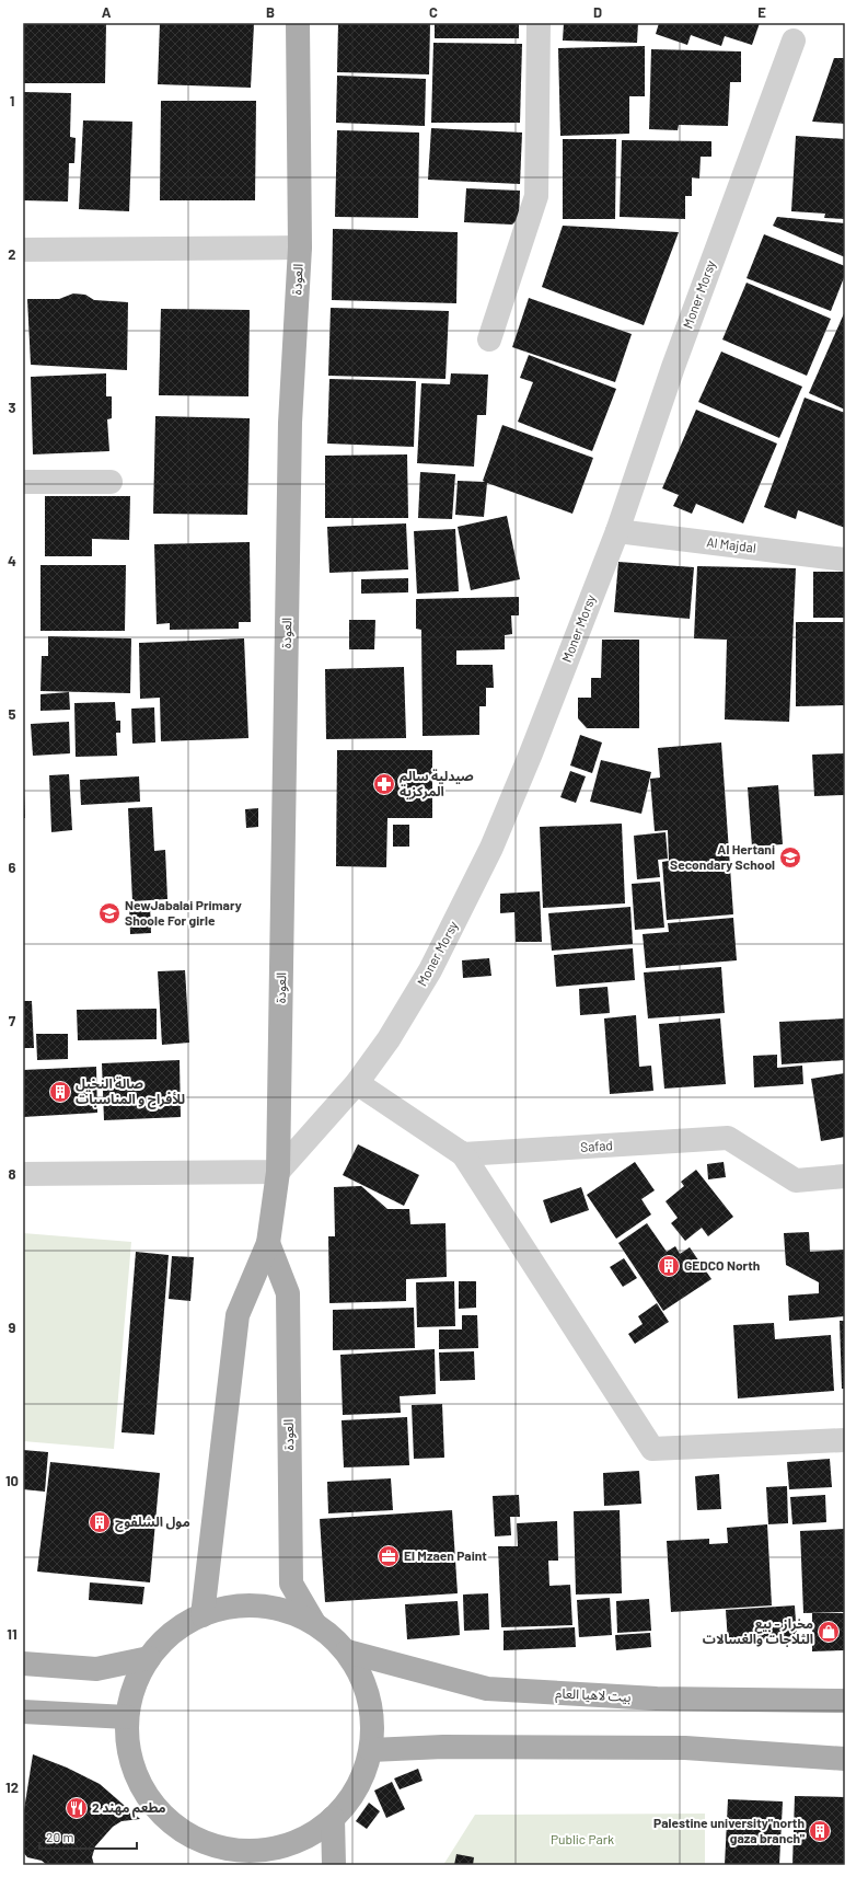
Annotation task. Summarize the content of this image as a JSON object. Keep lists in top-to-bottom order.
{
  "streets": {
    "main road": ["العودة", "بيت لاهيا العام"],
    "street": ["Moner Morsy", "Al Majdal", "Safad"]
  },
  "crossings": [
    ["العودة", "Moner Morsy"],
    ["Moner Morsy", "Al Majdal"]
  ],
  "parks": ["Public Park"],
  "places": {
    "pharmacy": ["صيدلية سالم المركزية"],
    "school or university": ["Al Hertani Secondary School", "NewJabalai Primary Shoole For girle"],
    "building": [
      "صالة النخيل للأفراح و المناسبات",
      "GEDCO North",
      "مول الشلفوح",
      "Palestine university\"north gaza branch\""
    ],
    "office": ["El Mzaen Paint"],
    "shop": ["مخراز - بيع الثلاجات والغسالات"],
    "restaurant": ["مطعم مهند 2"]
  },
  "scale_bar": "20 m",
  "grid": {
    "columns": [
      "A",
      "B",
      "C",
      "D",
      "E"
    ],
    "rows": [
      "1",
      "2",
      "3",
      "4",
      "5",
      "6",
      "7",
      "8",
      "9",
      "10",
      "11",
      "12"
    ]
  }
}
